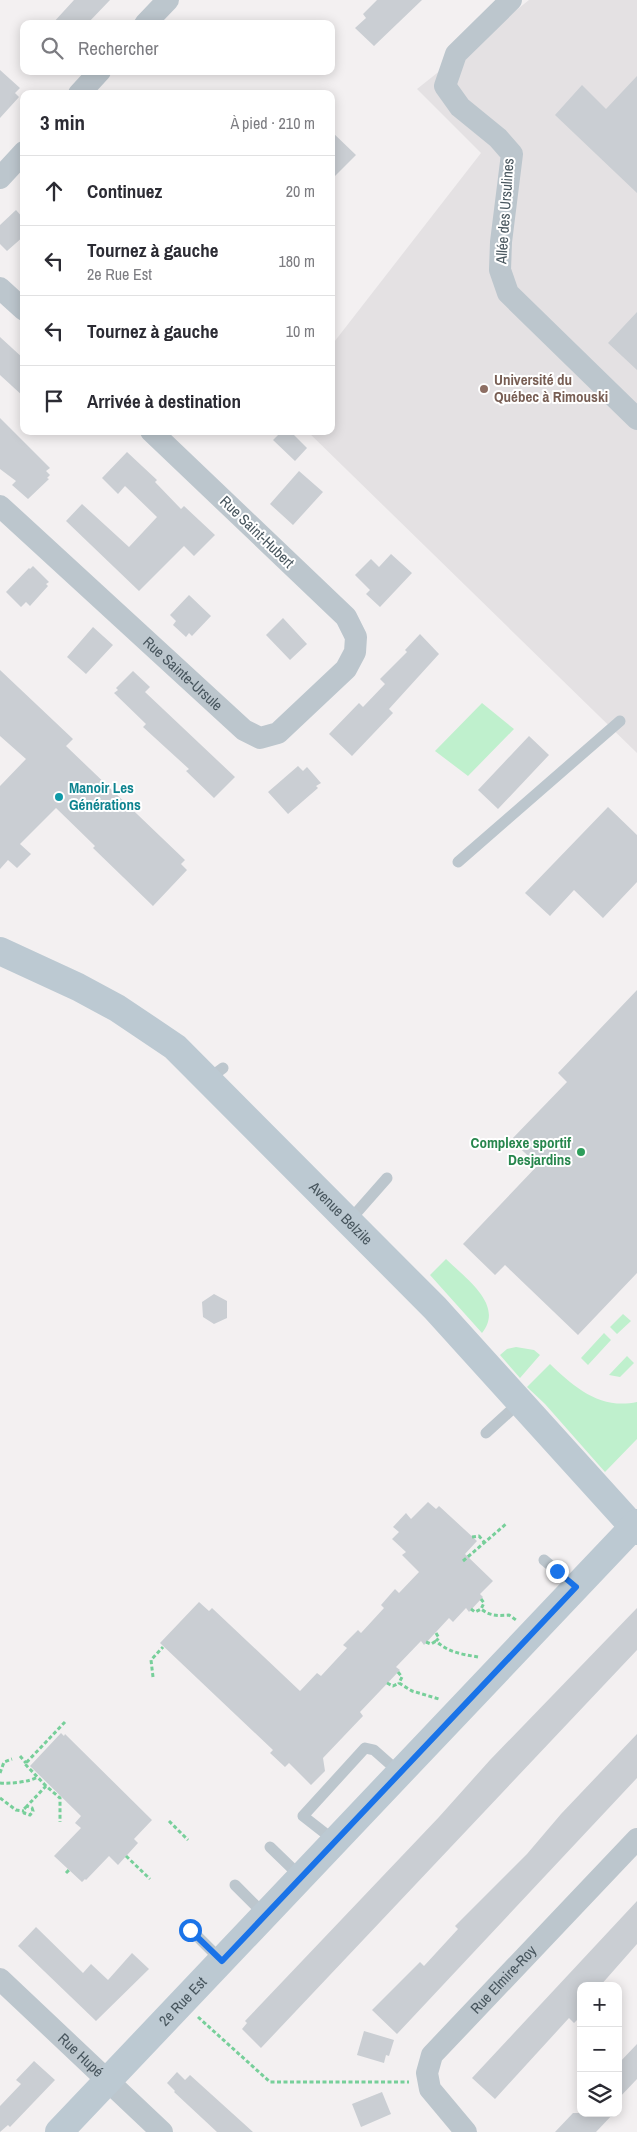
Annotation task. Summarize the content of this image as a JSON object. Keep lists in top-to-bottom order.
{
  "streets": {
    "street": [
      "Allée des Ursulines",
      "Rue Saint-Hubert",
      "Rue Sainte-Ursule",
      "Avenue Belzile",
      "Rue Elmire-Roy",
      "2e Rue Est",
      "Rue Hupé"
    ]
  },
  "crossings": [
    ["Rue Saint-Hubert", "Rue Sainte-Ursule"],
    ["Avenue Belzile", "2e Rue Est"],
    ["2e Rue Est", "Rue Hupé"]
  ],
  "places": ["Université du Québec à Rimouski", "Manoir Les Générations", "Complexe sportif Desjardins"],
  "page": {
    "search": "Rechercher",
    "heading": ["3 min", "À pied · 210 m"],
    "list": [
      ["Continuez", "20 m"],
      ["Tournez à gauche", "2e Rue Est", "180 m"],
      ["Tournez à gauche", "10 m"],
      "Arrivée à destination"
    ],
    "map_buttons": ["+", "−"]
  }
}
